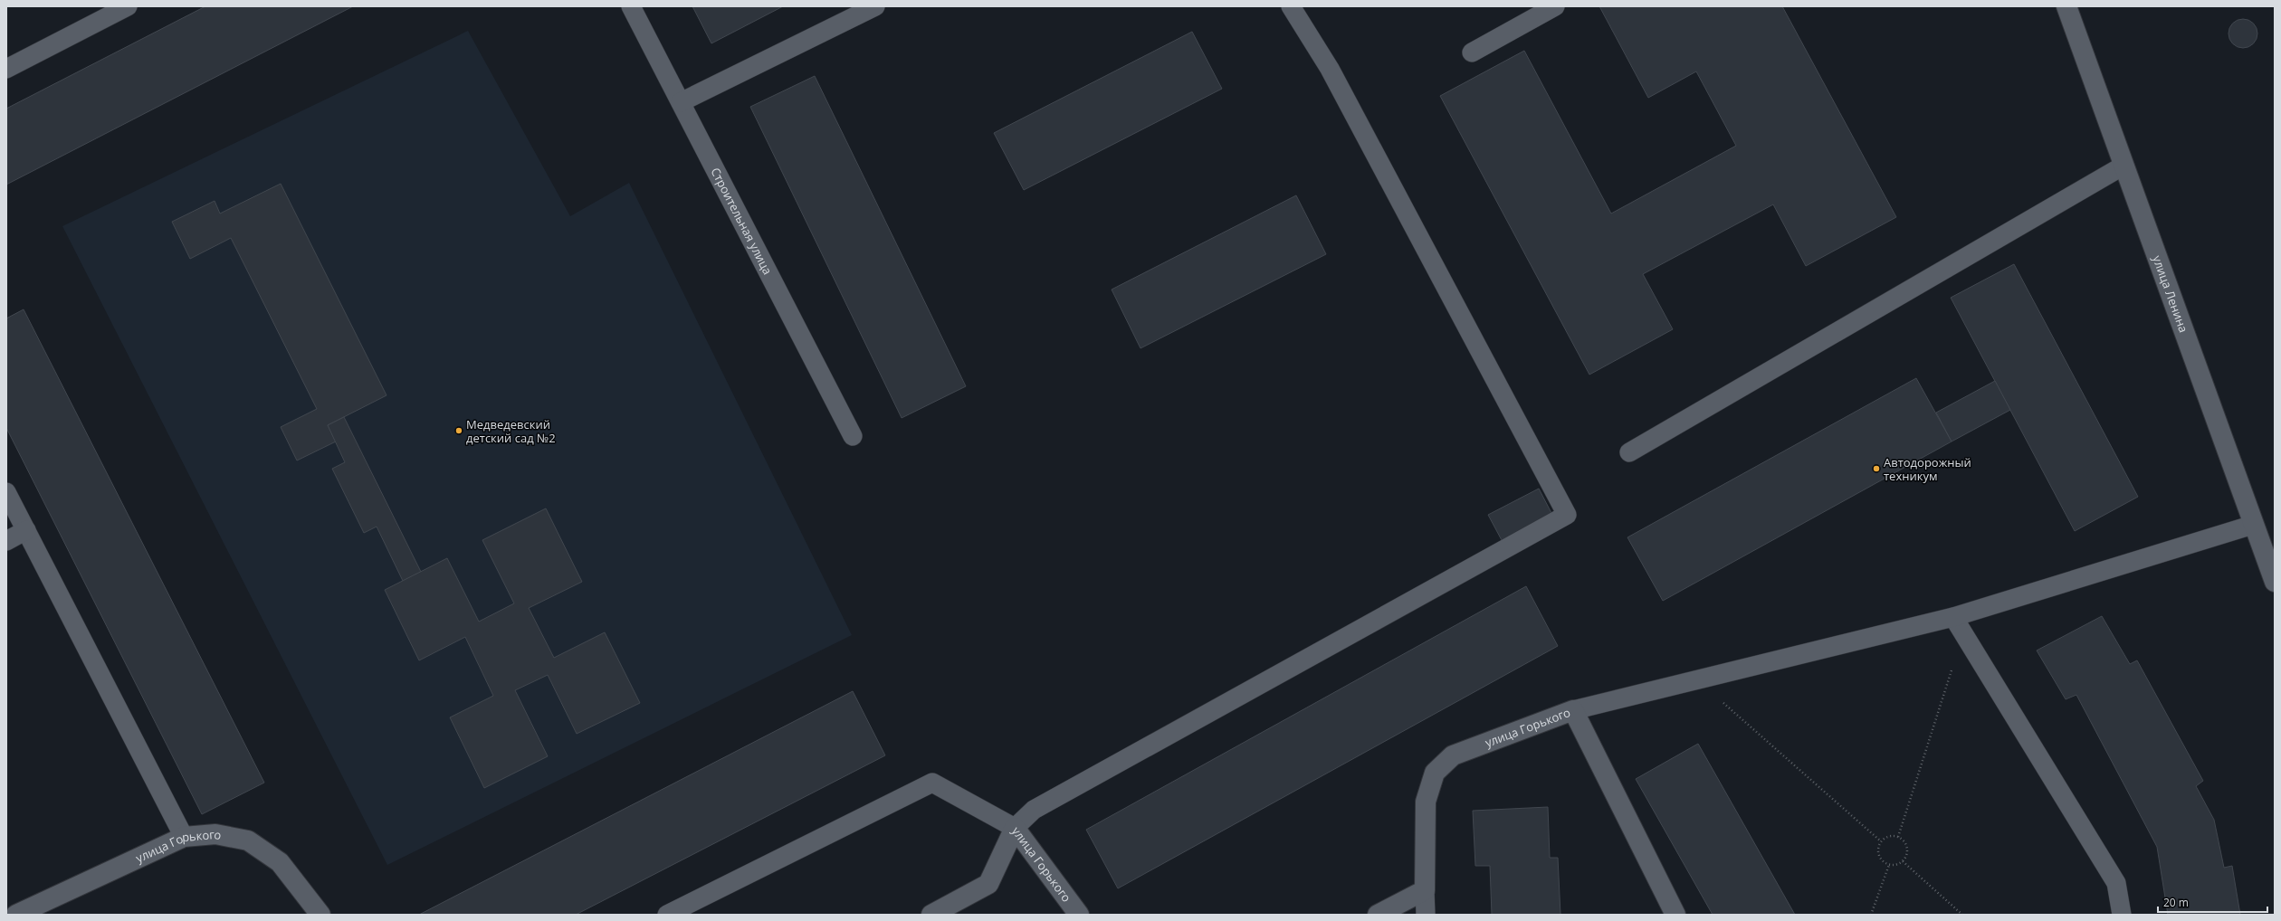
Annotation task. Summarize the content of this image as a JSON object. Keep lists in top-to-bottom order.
{
  "streets": {
    "street": ["улица Ленина", "улица Горького"],
    "lane": ["Строительная улица"]
  },
  "places": ["Медведевский детский сад №2", "Автодорожный техникум"],
  "scale_bar": "20 m"
}
